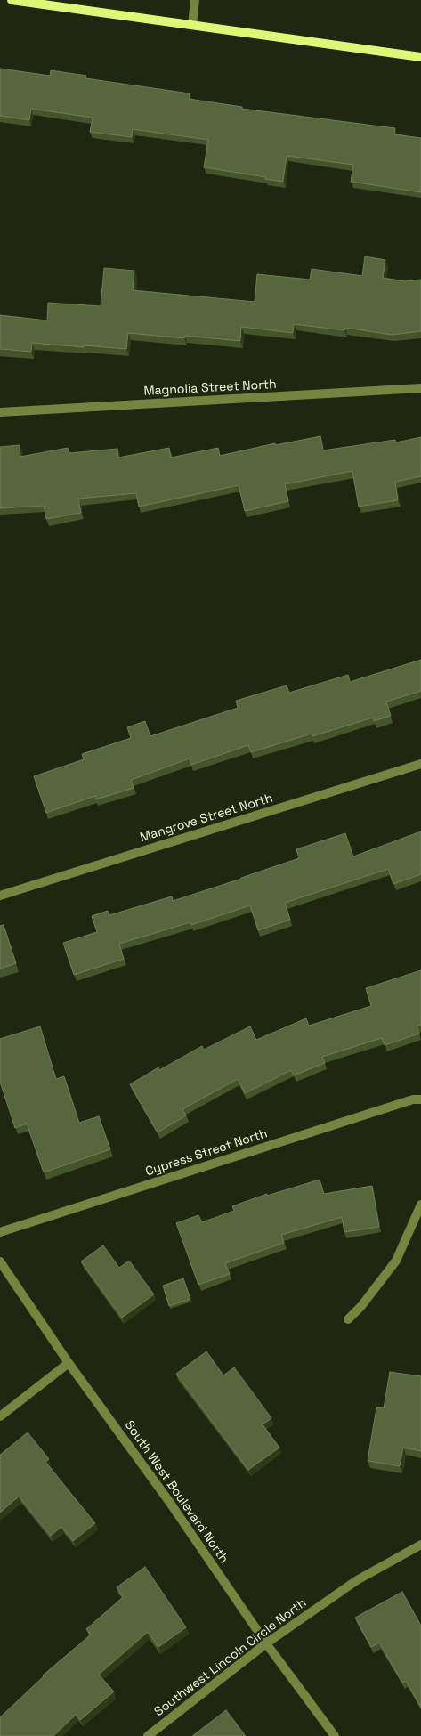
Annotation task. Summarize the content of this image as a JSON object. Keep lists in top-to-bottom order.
{
  "streets": {
    "street": [
      "Magnolia Street North",
      "Mangrove Street North",
      "Cypress Street North",
      "South West Boulevard North",
      "Southwest Lincoln Circle North"
    ]
  },
  "crossings": [
    ["South West Boulevard North", "Southwest Lincoln Circle North"]
  ]
}
